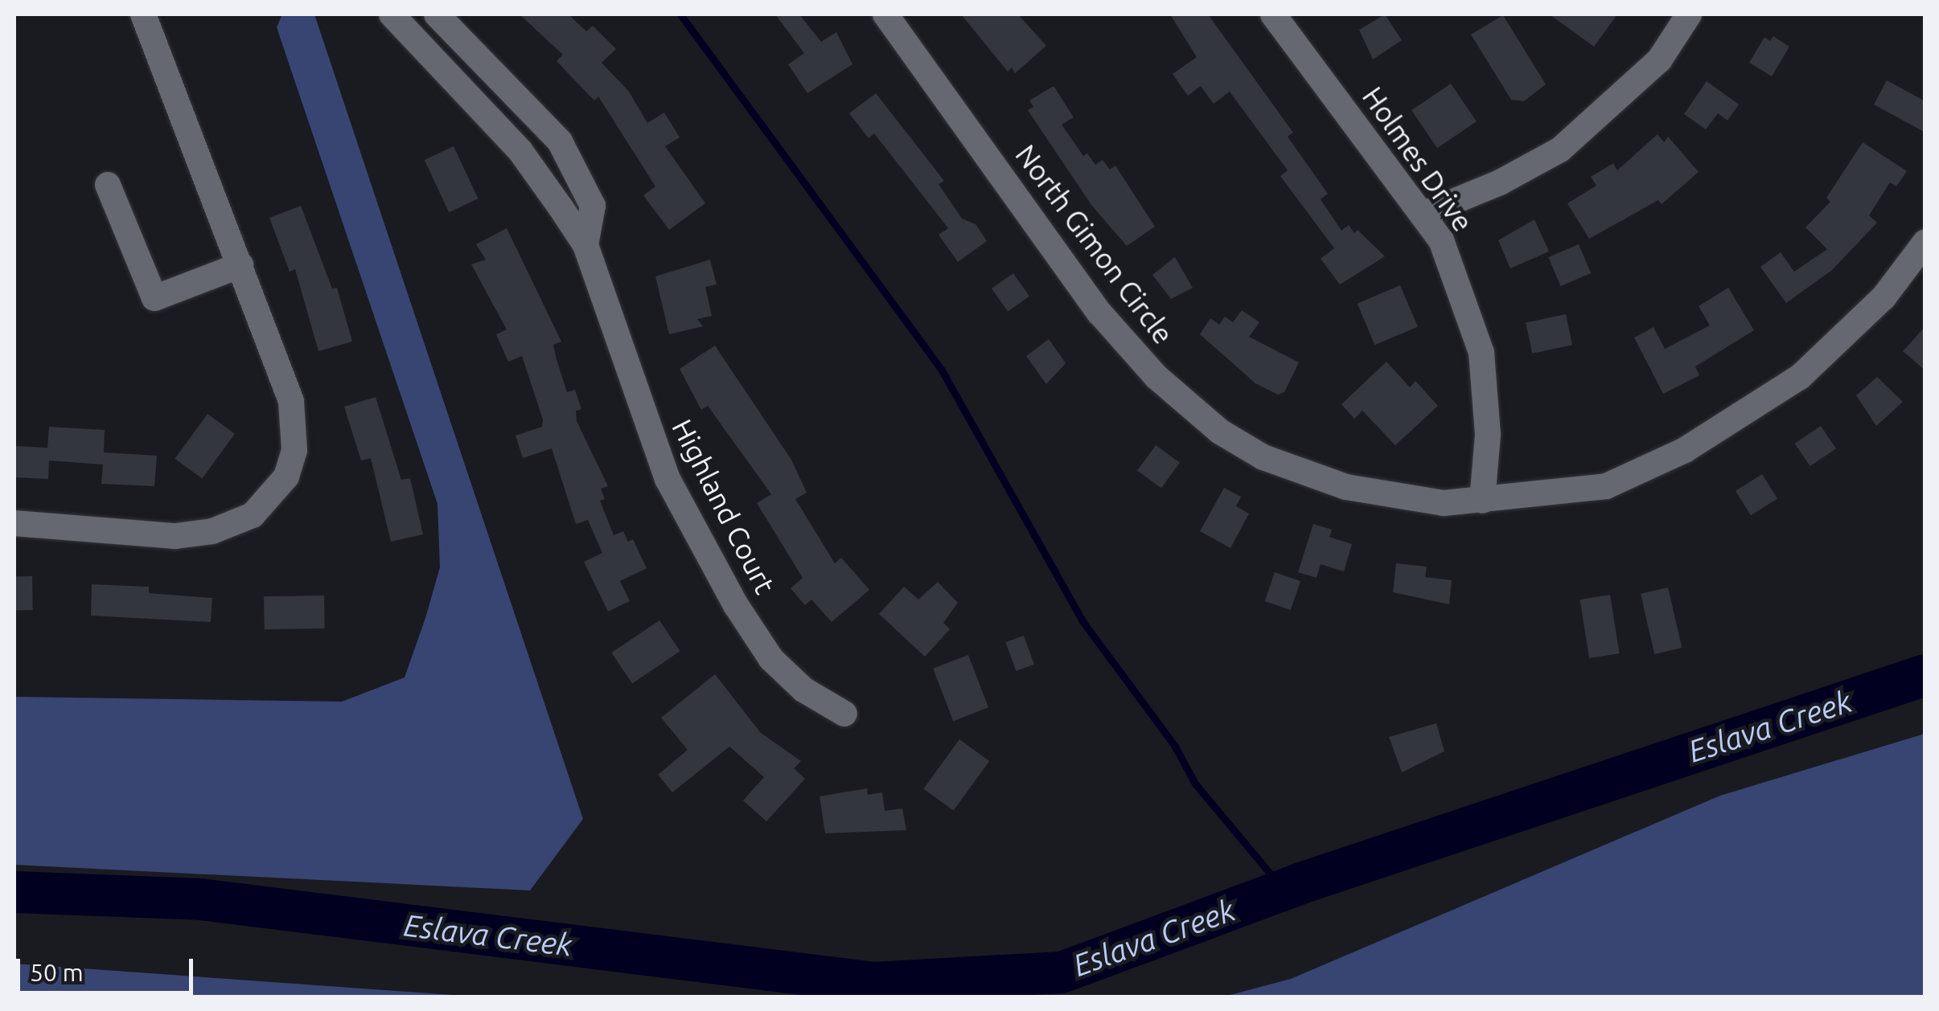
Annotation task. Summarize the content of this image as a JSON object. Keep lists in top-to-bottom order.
{
  "streets": {
    "street": ["Holmes Drive", "North Gimon Circle", "Highland Court"]
  },
  "crossings": [
    ["Holmes Drive", "North Gimon Circle"]
  ],
  "water": ["Eslava Creek"],
  "scale_bar": "50 m"
}
